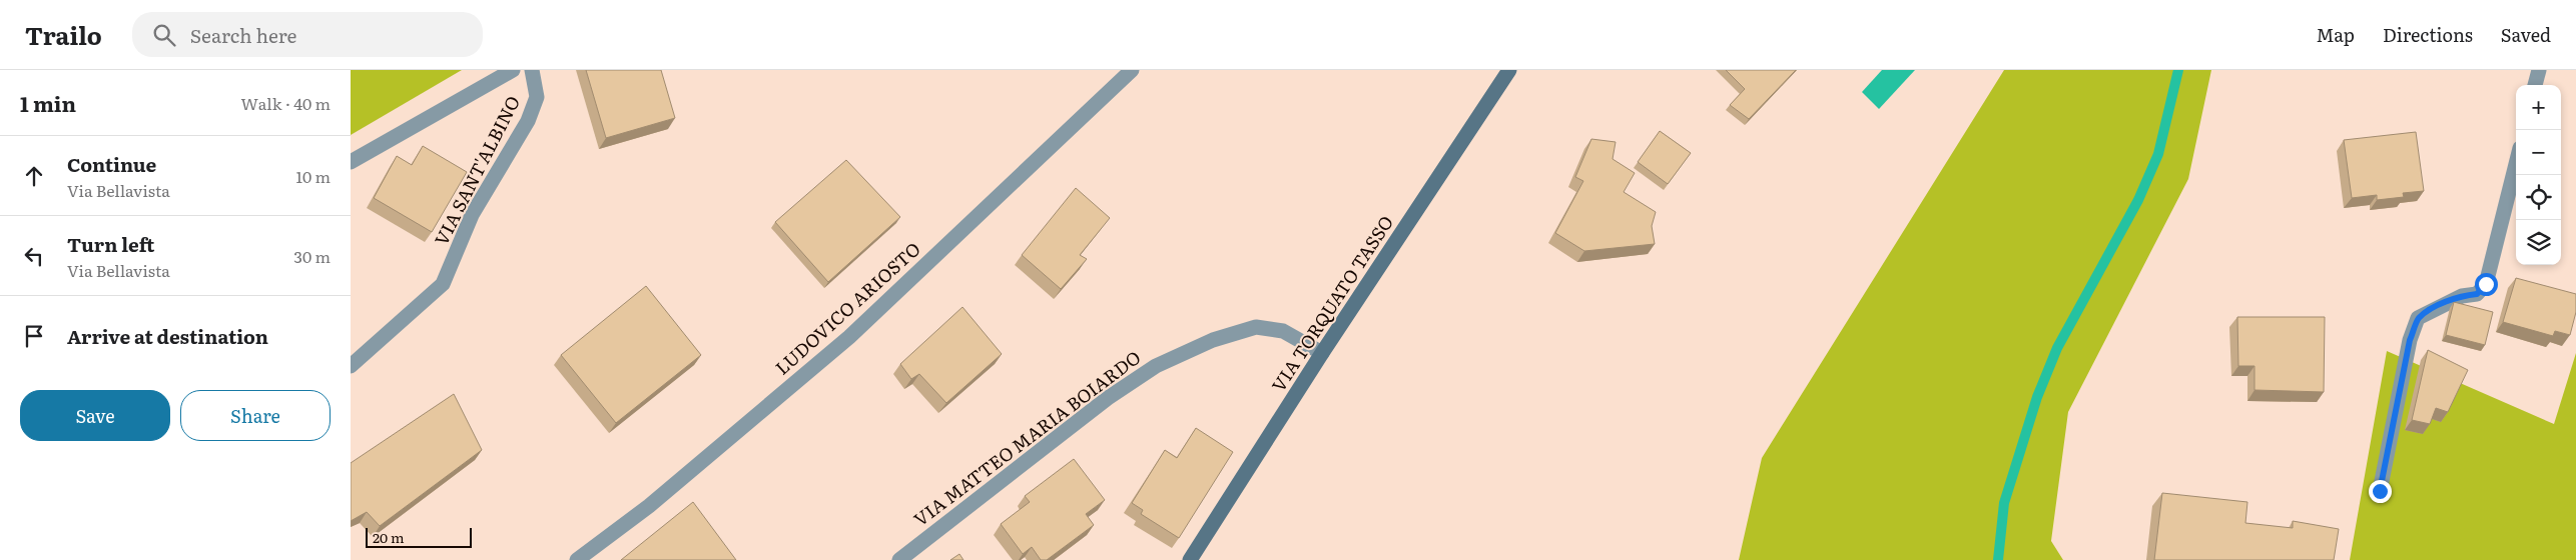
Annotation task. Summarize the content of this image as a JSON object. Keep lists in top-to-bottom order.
{
  "streets": {
    "street": [
      "VIA SANT'ALBINO",
      "VIA TORQUATO TASSO",
      "LUDOVICO ARIOSTO",
      "VIA MATTEO MARIA BOIARDO"
    ]
  },
  "crossings": [
    ["VIA TORQUATO TASSO", "VIA MATTEO MARIA BOIARDO"]
  ],
  "scale_bar": "20 m",
  "page": {
    "header": "Trailo",
    "search": "Search here",
    "nav": ["Map", "Directions", "Saved"],
    "heading": ["1 min", "Walk · 40 m"],
    "map_buttons": ["+", "−"],
    "list": [
      ["Continue", "Via Bellavista", "10 m"],
      ["Turn left", "Via Bellavista", "30 m"],
      "Arrive at destination"
    ],
    "buttons": ["Save", "Share"],
    "scale": "20 m"
  }
}
